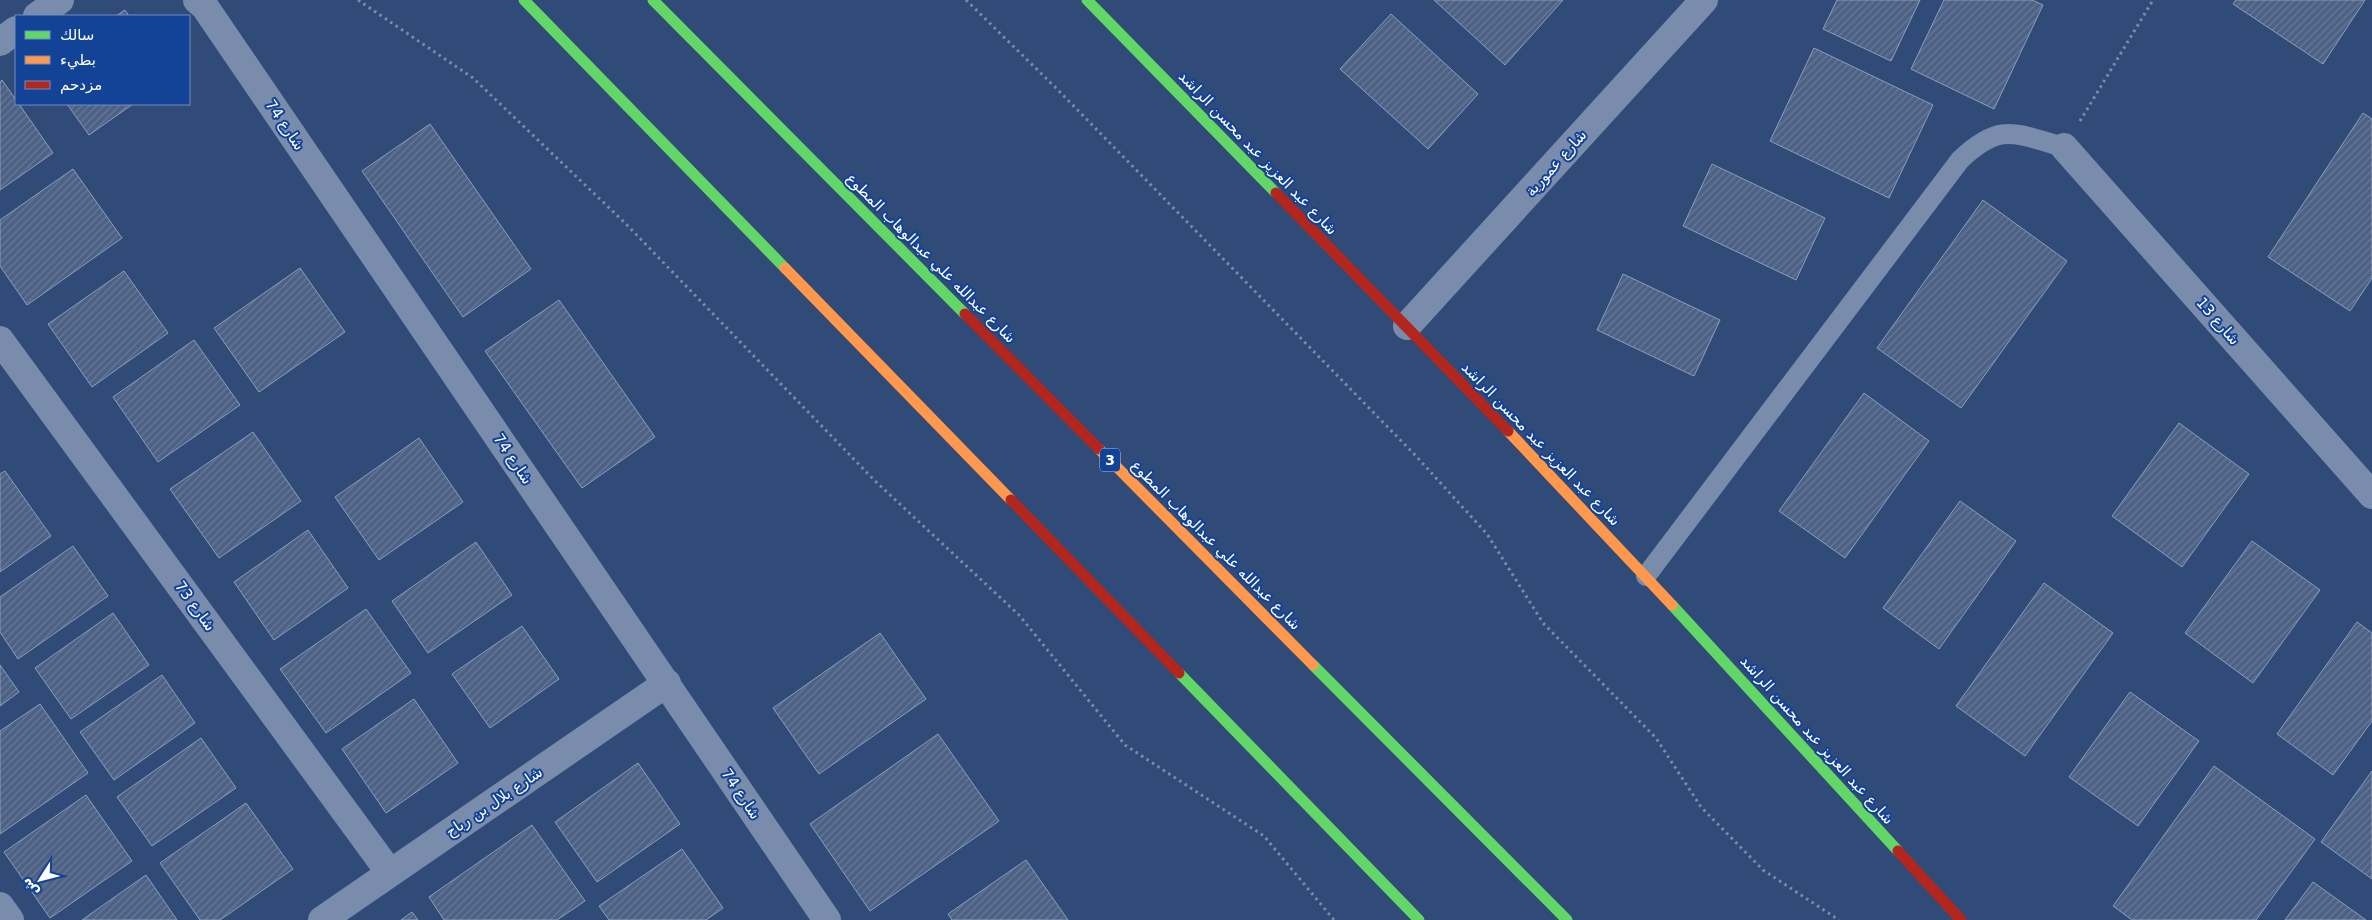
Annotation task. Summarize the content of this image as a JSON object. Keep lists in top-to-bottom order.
{
  "streets": {
    "main road": ["شارع عبد العزيز عبد محسن الراشد", "شارع عبدالله علي عبدالوهاب المطوع", "3"],
    "street": [
      "شارع 74",
      "شارع عمورية",
      "شارع 13",
      "شارع 73",
      "شارع بلال بن رباح"
    ]
  },
  "crossings": [
    ["شارع 74", "شارع بلال بن رباح"],
    ["شارع عبد العزيز عبد محسن الراشد", "شارع عمورية"],
    ["شارع 73", "شارع بلال بن رباح"]
  ],
  "legend": ["سالك", "بطيء", "مزدحم"],
  "north": "bottom left"
}
